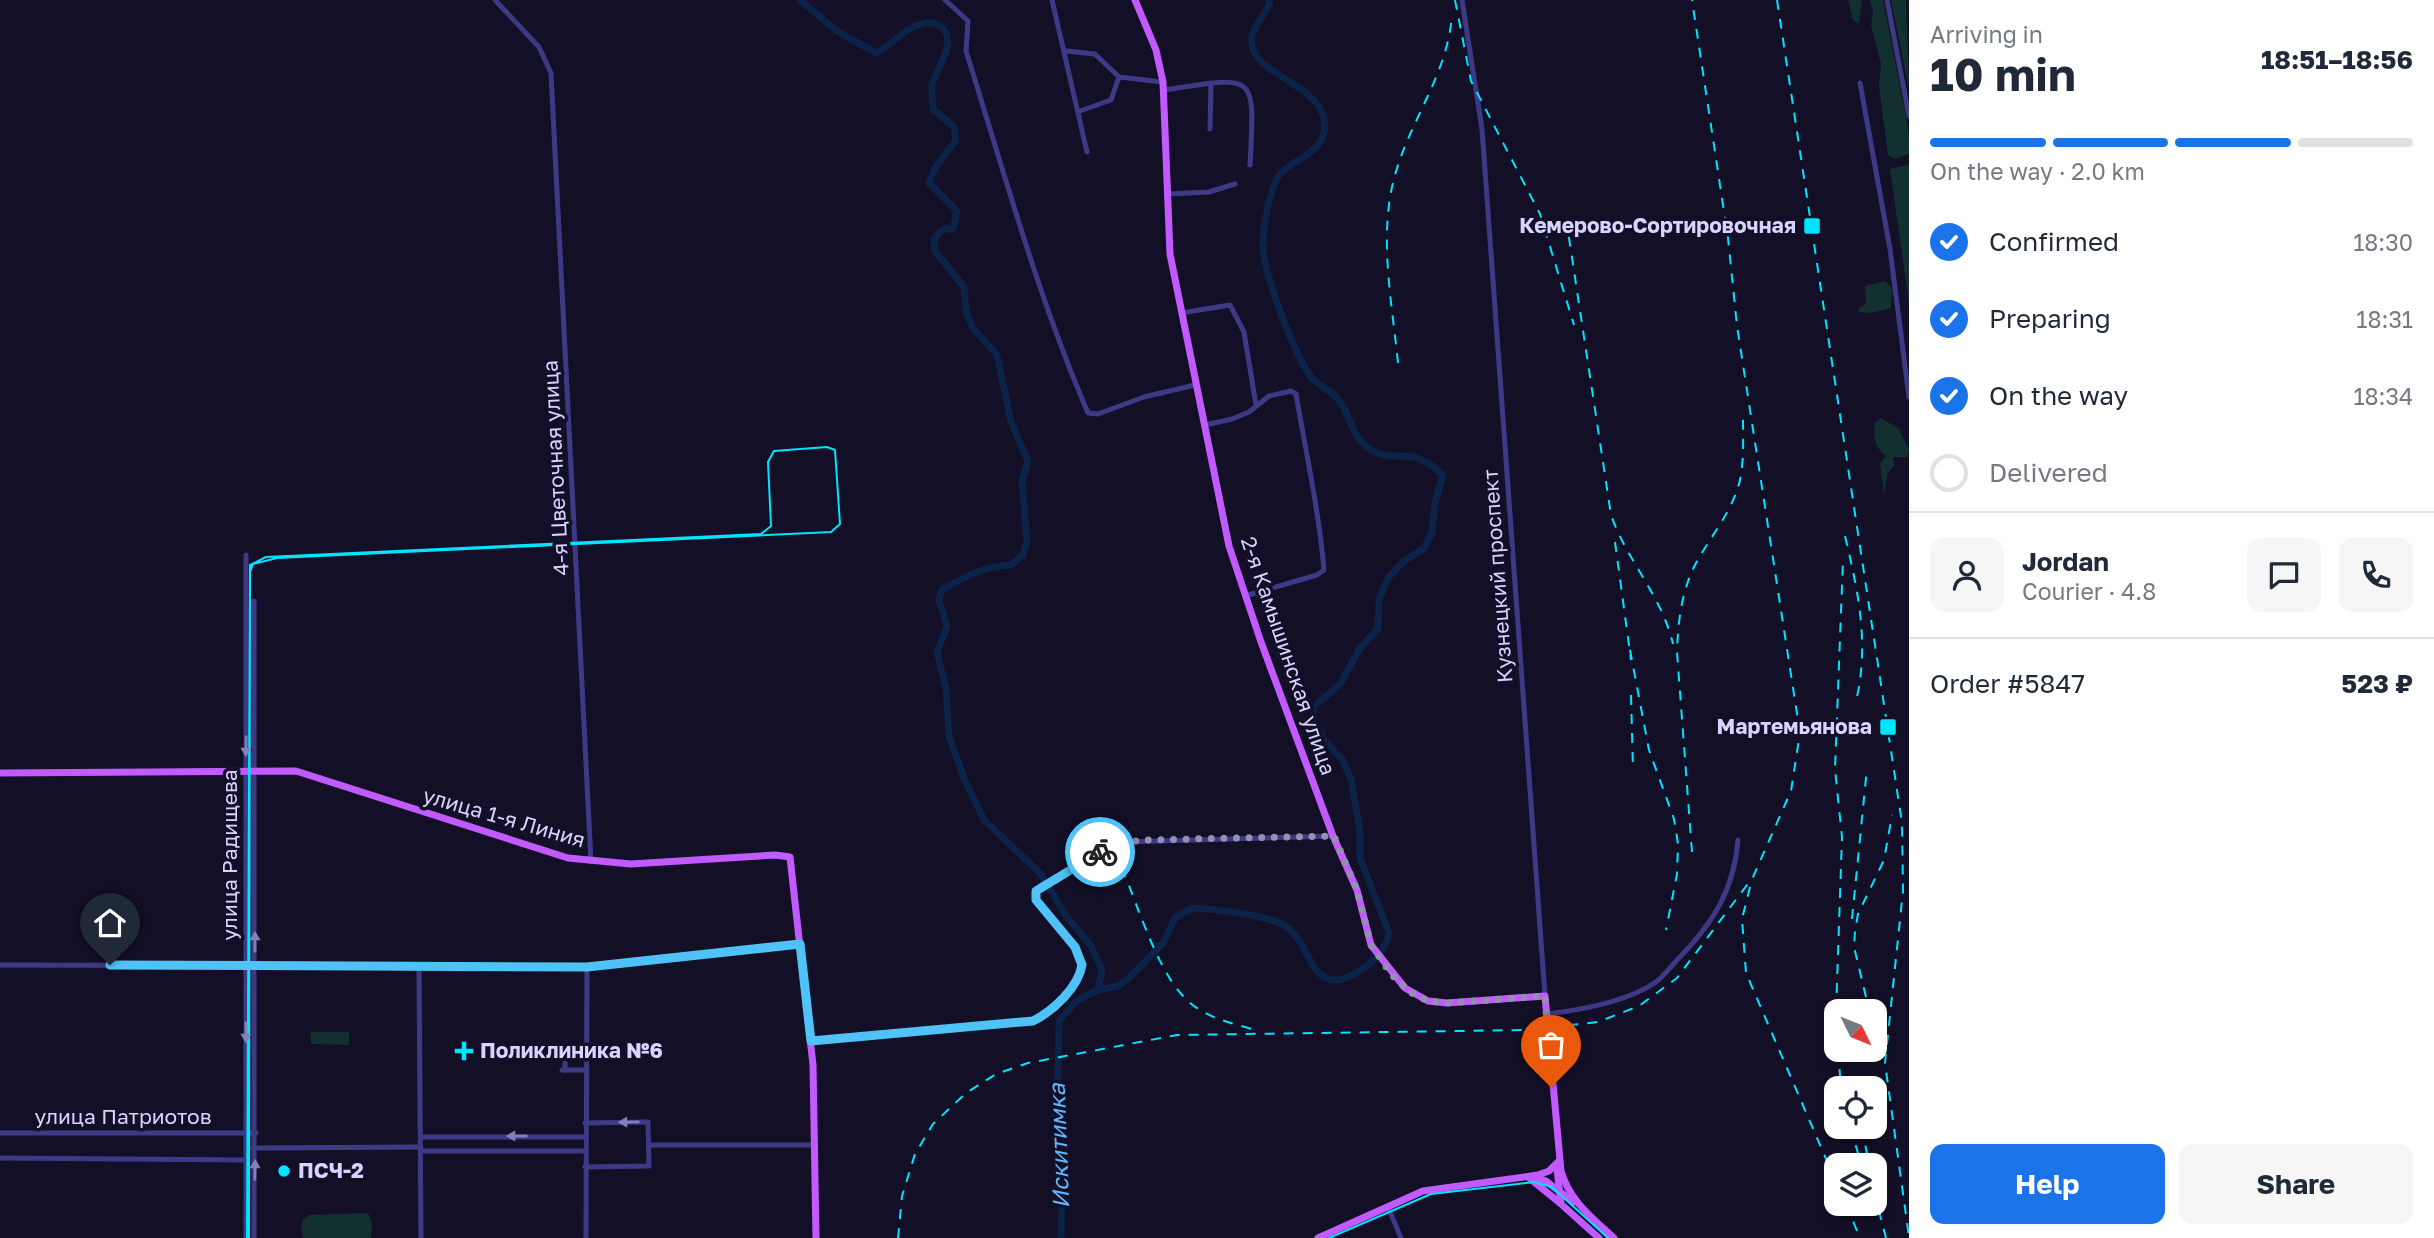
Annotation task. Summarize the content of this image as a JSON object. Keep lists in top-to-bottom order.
{
  "streets": {
    "main road": ["Кузнецкий проспект", "2-я Камышинская улица", "улица 1-я Линия"],
    "street": ["4-я Цветочная улица", "улица Радищева", "улица Патриотов"]
  },
  "crossings": [
    ["4-я Цветочная улица", "улица 1-я Линия"],
    ["Кузнецкий проспект", "2-я Камышинская улица"],
    ["улица 1-я Линия", "улица Радищева"],
    ["улица Радищева", "улица Патриотов"]
  ],
  "water": ["Искитимка"],
  "places": {
    "transit": ["Кемерово-Сортировочная", "Мартемьянова"],
    "health": ["Поликлиника №6"],
    "other": ["ПСЧ-2"]
  },
  "north": "bottom right",
  "page": {
    "heading": ["10 min", "Arriving in", "18:51–18:56"],
    "panel": [
      "Jordan",
      "Courier · 4.8",
      "Order #5847",
      "523 ₽"
    ],
    "bar": "On the way · 2.0 km",
    "list": [
      ["Confirmed", "18:30"],
      ["Preparing", "18:31"],
      ["On the way", "18:34"],
      "Delivered"
    ],
    "buttons": ["Help", "Share"]
  }
}
